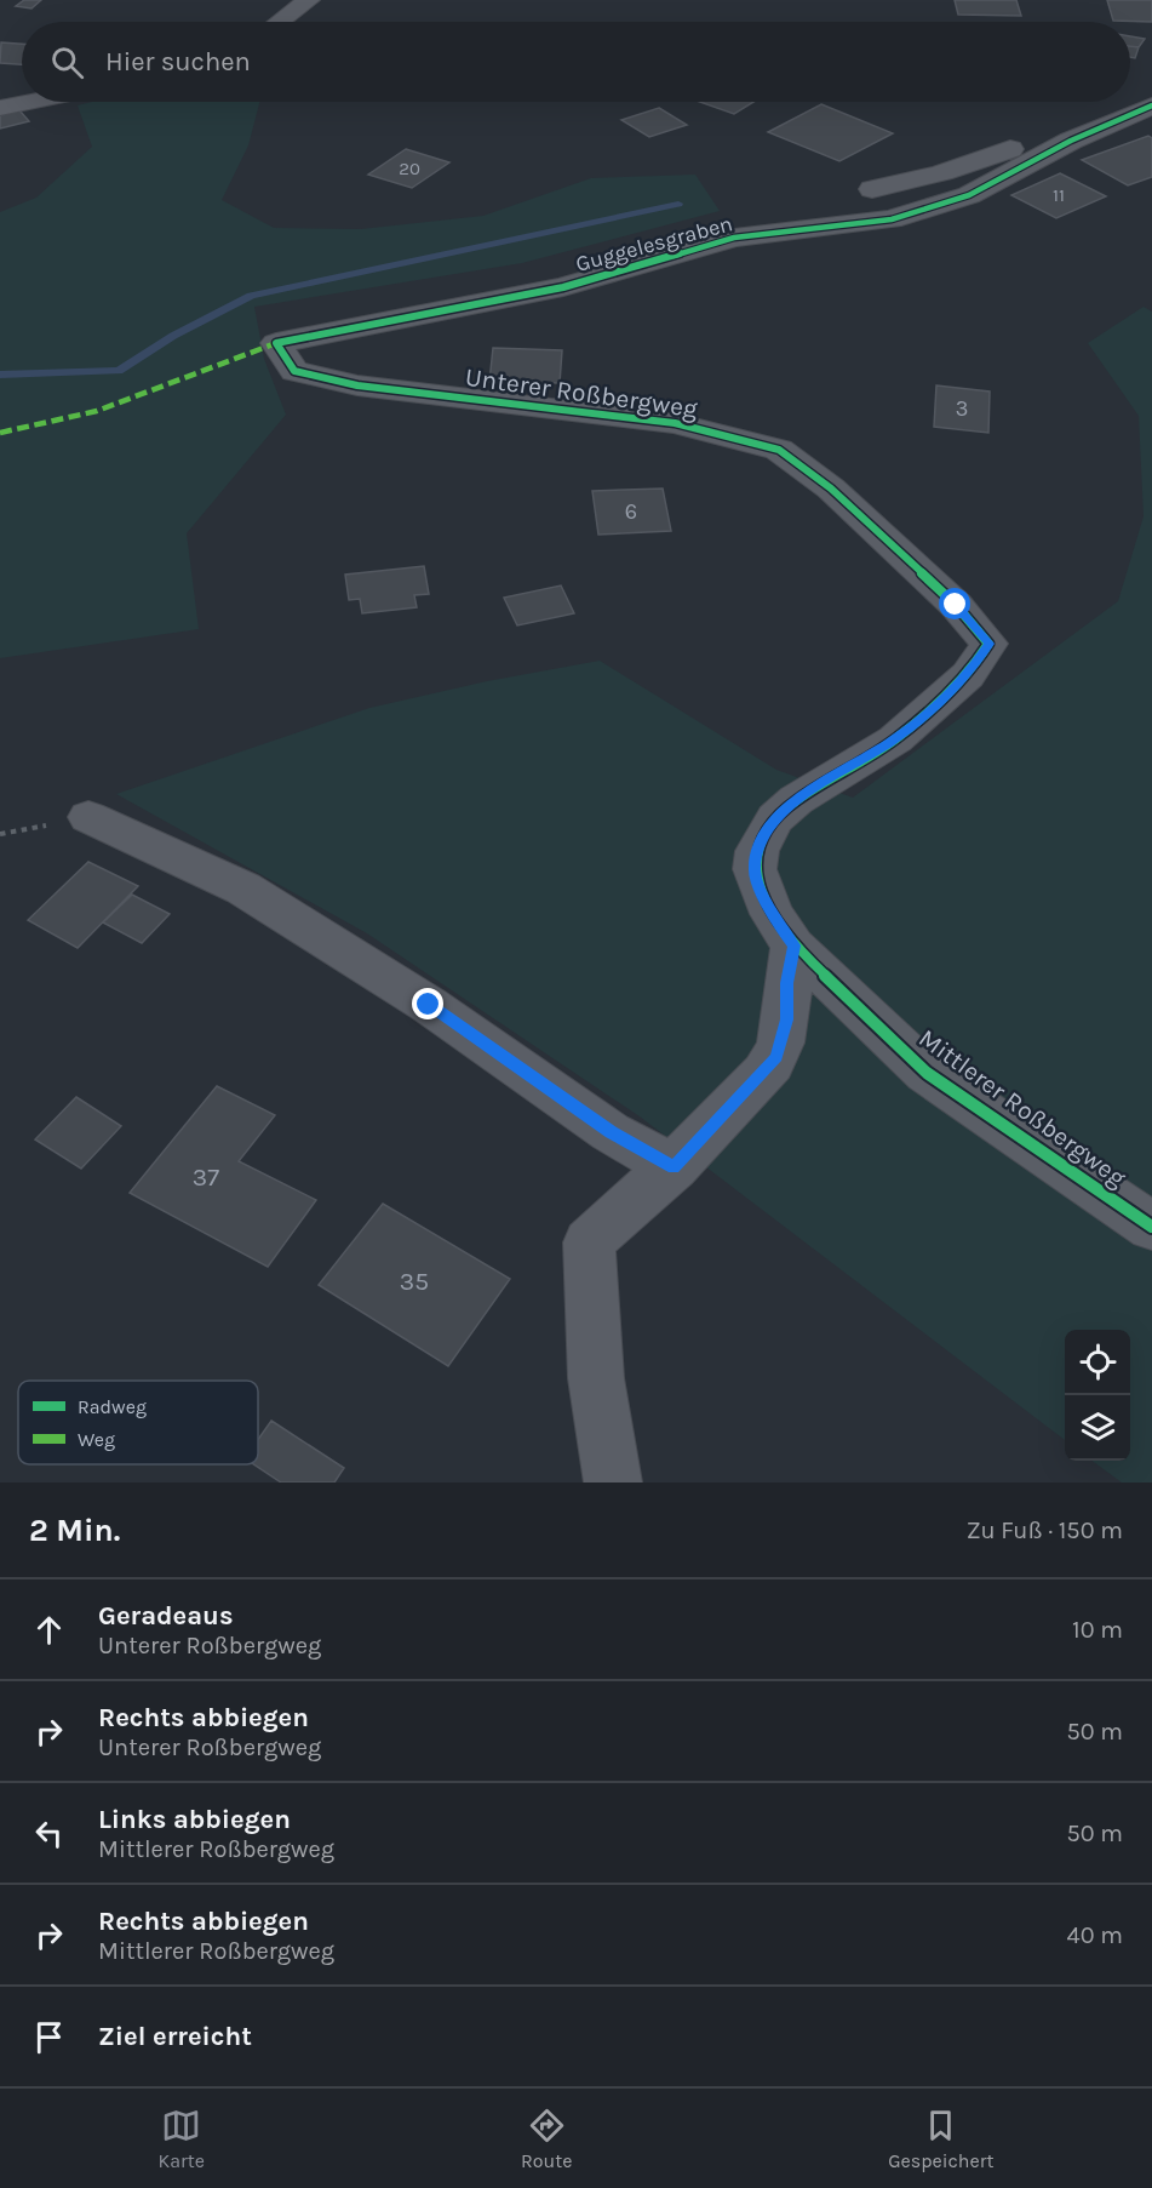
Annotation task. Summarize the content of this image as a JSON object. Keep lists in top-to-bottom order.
{
  "streets": {
    "street": ["Guggelesgraben", "Unterer Roßbergweg", "Mittlerer Roßbergweg"]
  },
  "crossings": [
    ["Guggelesgraben", "Unterer Roßbergweg"],
    ["Unterer Roßbergweg", "Mittlerer Roßbergweg"]
  ],
  "house_numbers": [
    "20",
    "11",
    "3",
    "6",
    "37",
    "35"
  ],
  "legend": ["Radweg", "Weg"],
  "page": {
    "search": "Hier suchen",
    "heading": ["2 Min.", "Zu Fuß · 150 m"],
    "list": [
      ["Geradeaus", "Unterer Roßbergweg", "10 m"],
      ["Rechts abbiegen", "Unterer Roßbergweg", "50 m"],
      ["Links abbiegen", "Mittlerer Roßbergweg", "50 m"],
      ["Rechts abbiegen", "Mittlerer Roßbergweg", "40 m"],
      "Ziel erreicht"
    ],
    "nav": ["Karte", "Route", "Gespeichert"]
  }
}
